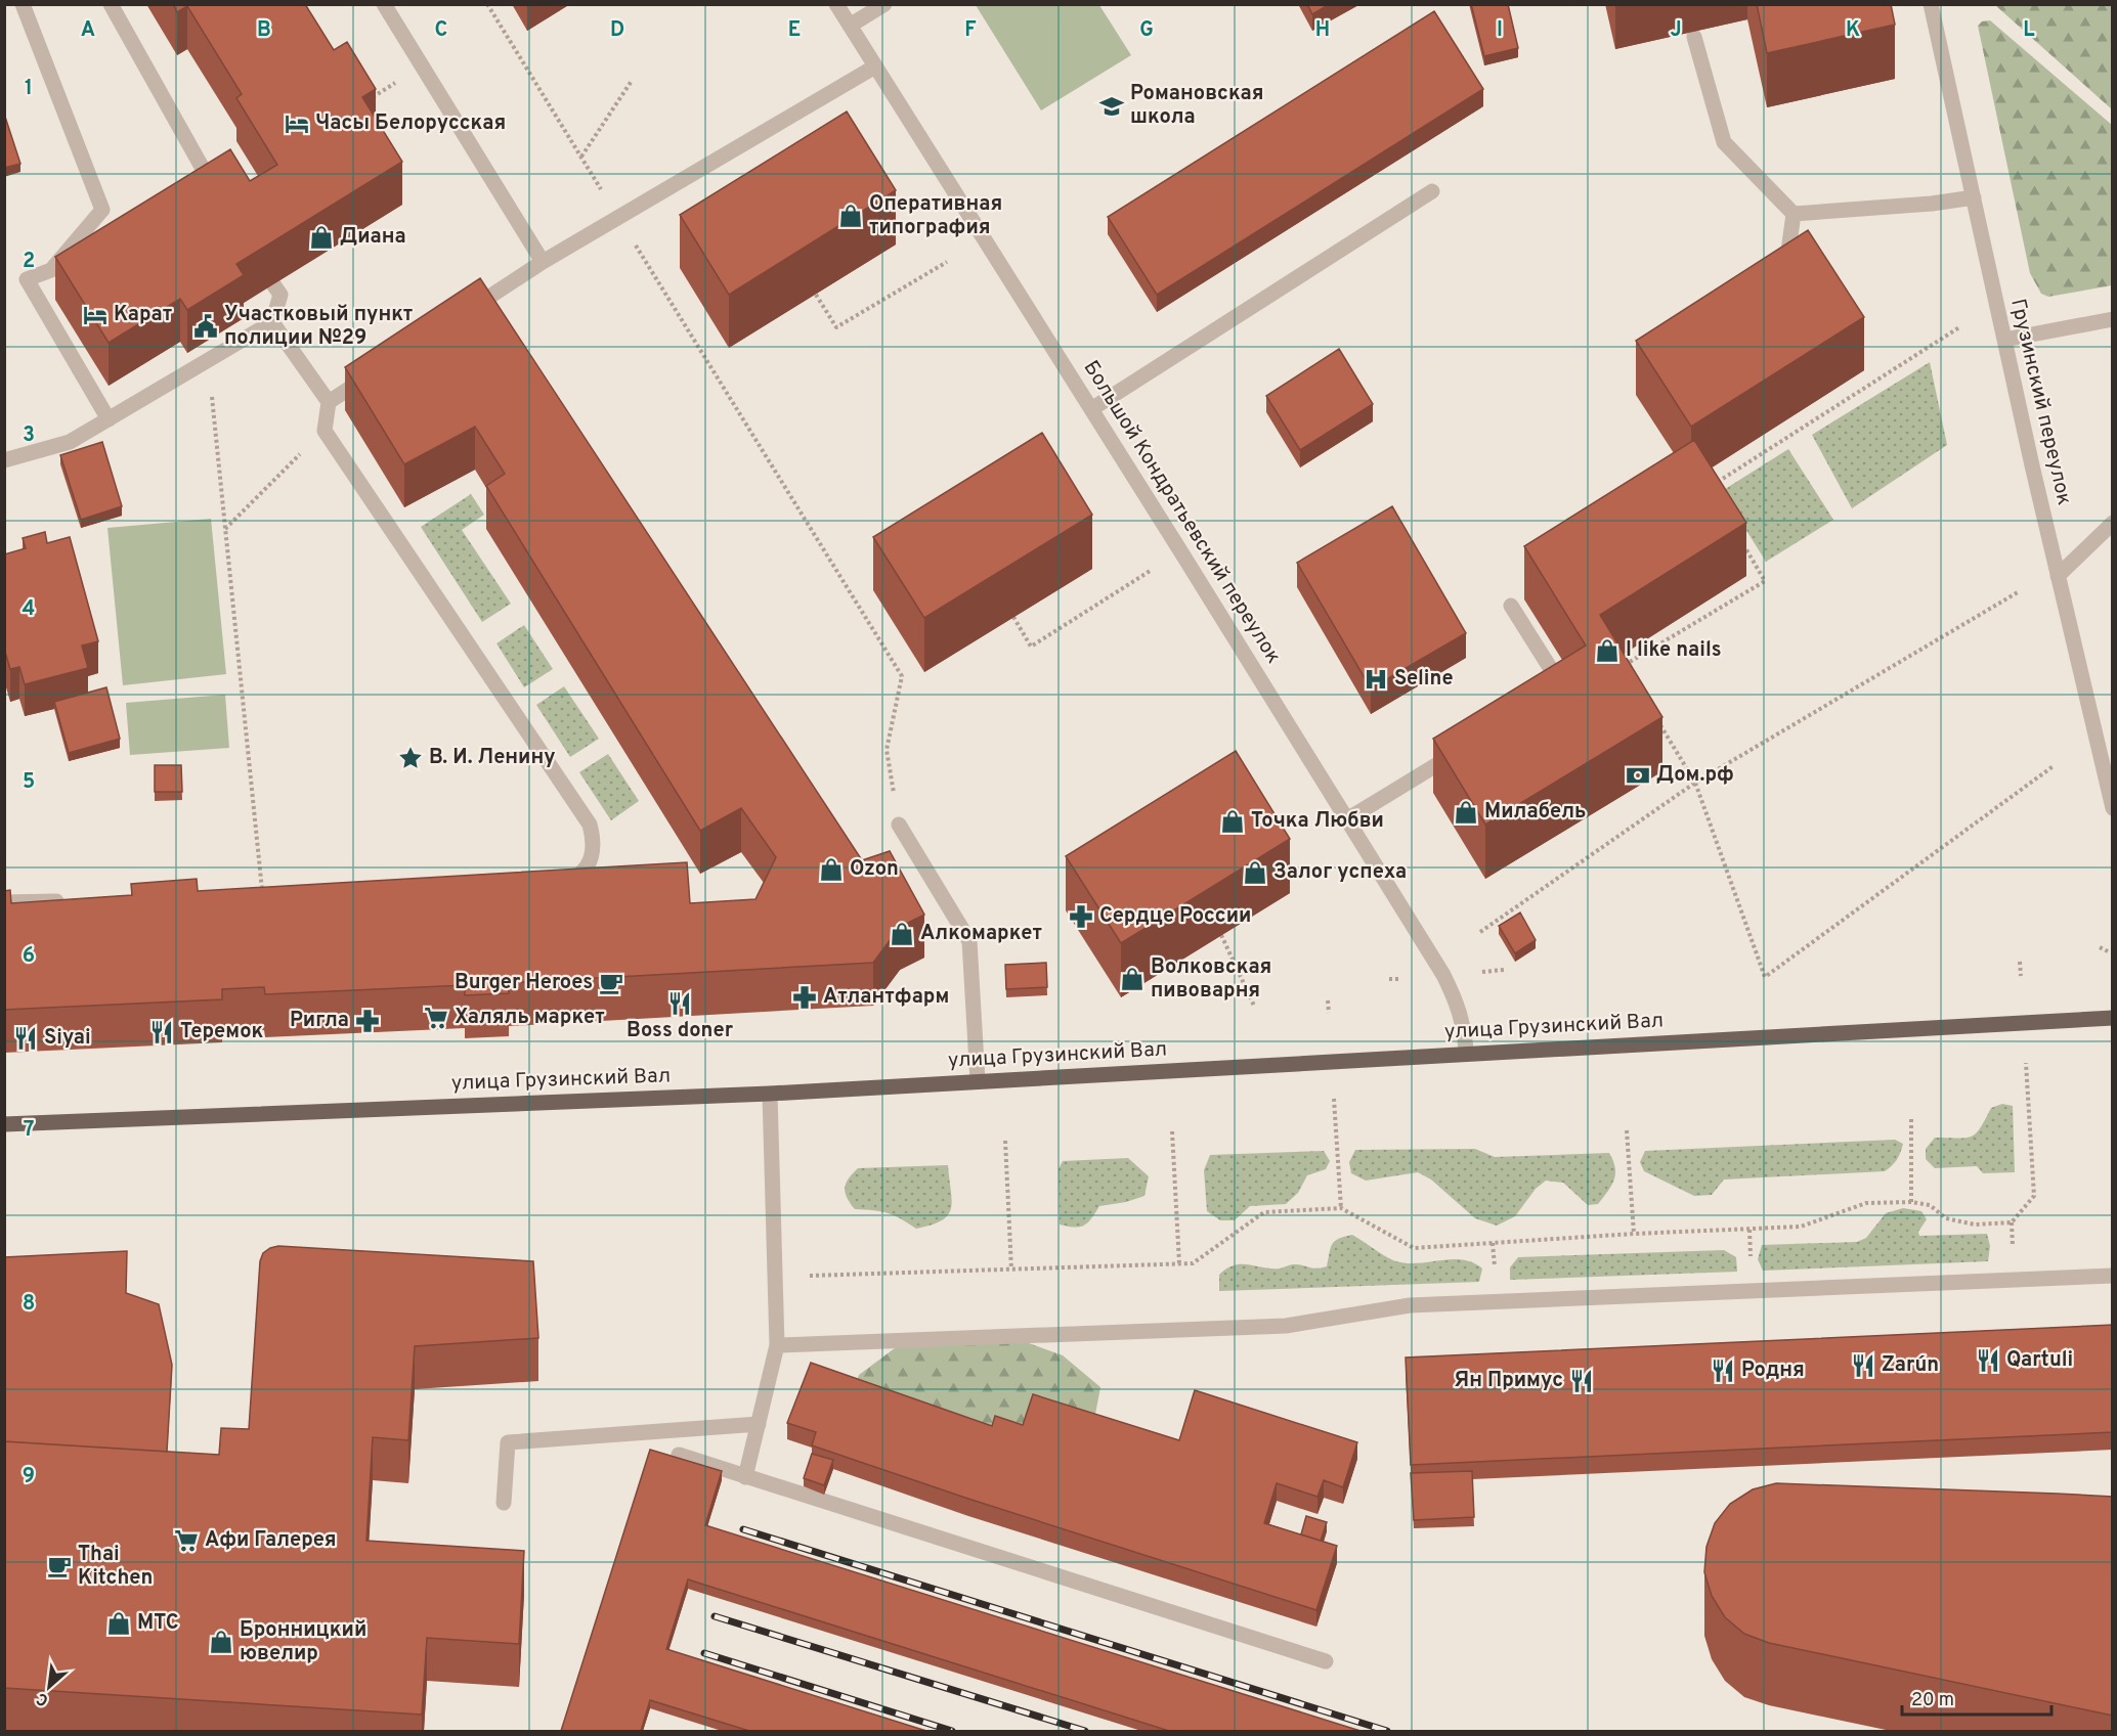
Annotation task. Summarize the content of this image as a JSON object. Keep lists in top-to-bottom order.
{
  "streets": {
    "main road": ["улица Грузинский Вал"],
    "street": ["Грузинский переулок", "Большой Кондратьевский переулок"]
  },
  "crossings": [
    ["Большой Кондратьевский переулок", "улица Грузинский Вал"]
  ],
  "places": {
    "school or university": ["Романовская школа"],
    "hotel": ["Часы Белорусская", "Карат"],
    "shop": [
      "Оперативная типография",
      "Диана",
      "I like nails",
      "Милабель",
      "Точка Любви",
      "Ozon",
      "Залог успеха",
      "Алкомаркет",
      "Волковская пивоварня",
      "МТС",
      "Бронницкий ювелир"
    ],
    "public building": ["Участковый пункт полиции №29"],
    "hospital": ["Seline"],
    "place": ["В. И. Ленину"],
    "bank": ["Дом.рф"],
    "pharmacy": ["Сердце России", "Атлантфарм", "Ригла"],
    "cafe": ["Burger Heroes", "Thai Kitchen"],
    "restaurant": [
      "Boss doner",
      "Теремок",
      "Siyai",
      "Qartuli",
      "Zarún",
      "Родня",
      "Ян Примус"
    ],
    "supermarket": ["Халяль маркет", "Афи Галерея"]
  },
  "scale_bar": "20 m",
  "north": "bottom left",
  "grid": {
    "columns": [
      "A",
      "B",
      "C",
      "D",
      "E",
      "F",
      "G",
      "H",
      "I",
      "J",
      "K",
      "L"
    ],
    "rows": [
      "1",
      "2",
      "3",
      "4",
      "5",
      "6",
      "7",
      "8",
      "9"
    ]
  }
}
